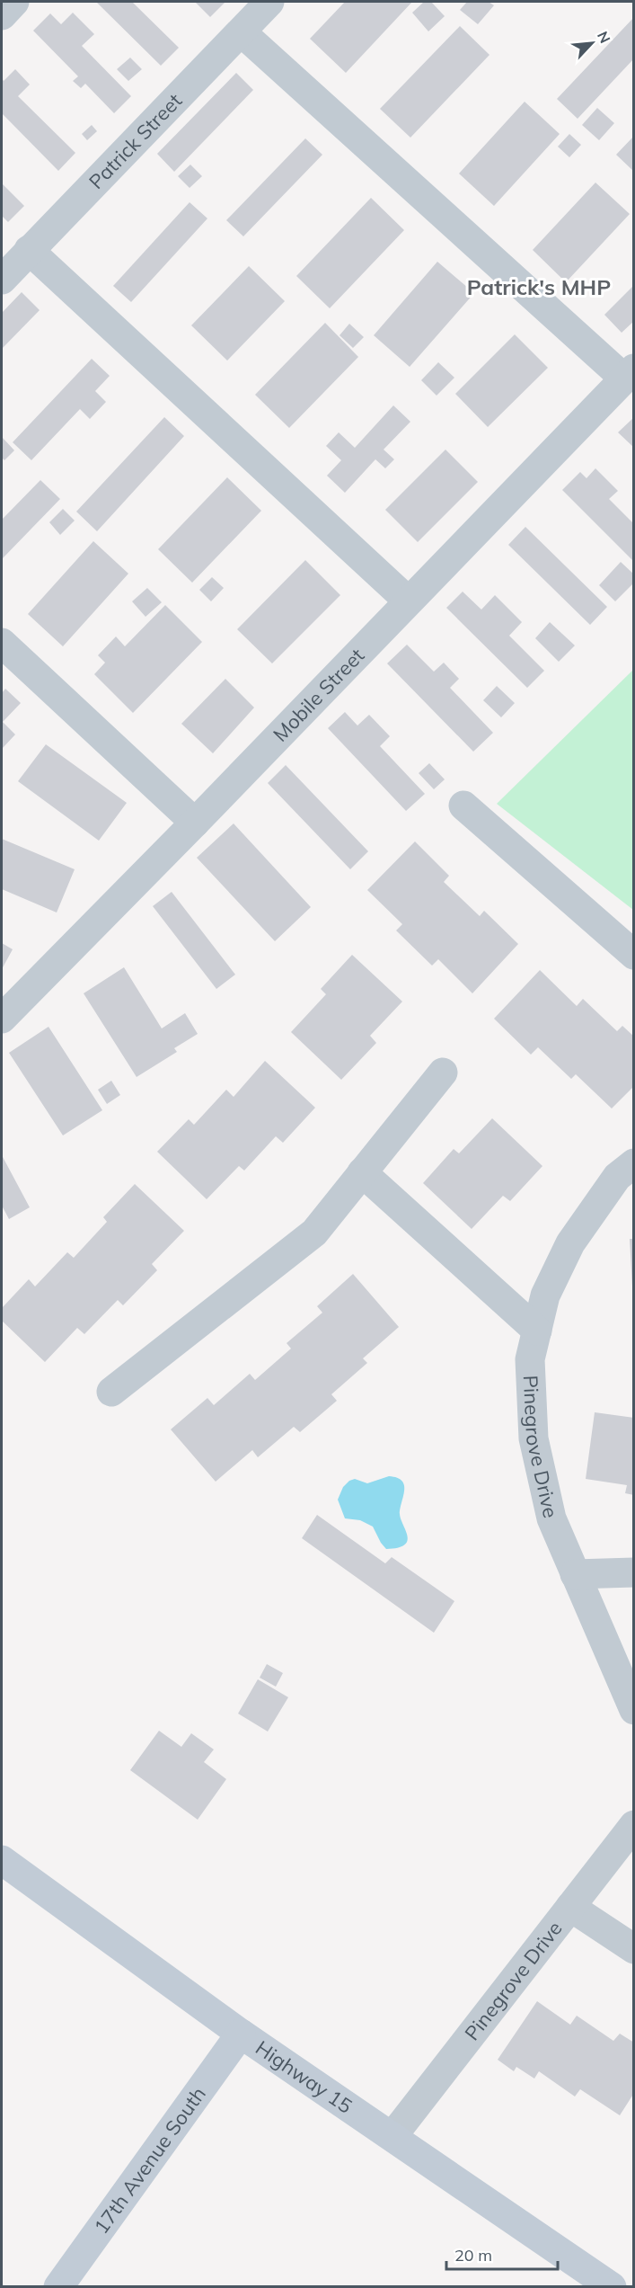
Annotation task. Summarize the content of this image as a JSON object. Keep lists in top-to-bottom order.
{
  "streets": {
    "main road": ["Highway 15", "17th Avenue South"],
    "street": ["Patrick Street", "Mobile Street", "Pinegrove Drive"]
  },
  "crossings": [
    ["Pinegrove Drive", "Highway 15"],
    ["Highway 15", "17th Avenue South"]
  ],
  "districts": ["Patrick's MHP"],
  "scale_bar": "20 m",
  "north": "top right"
}
